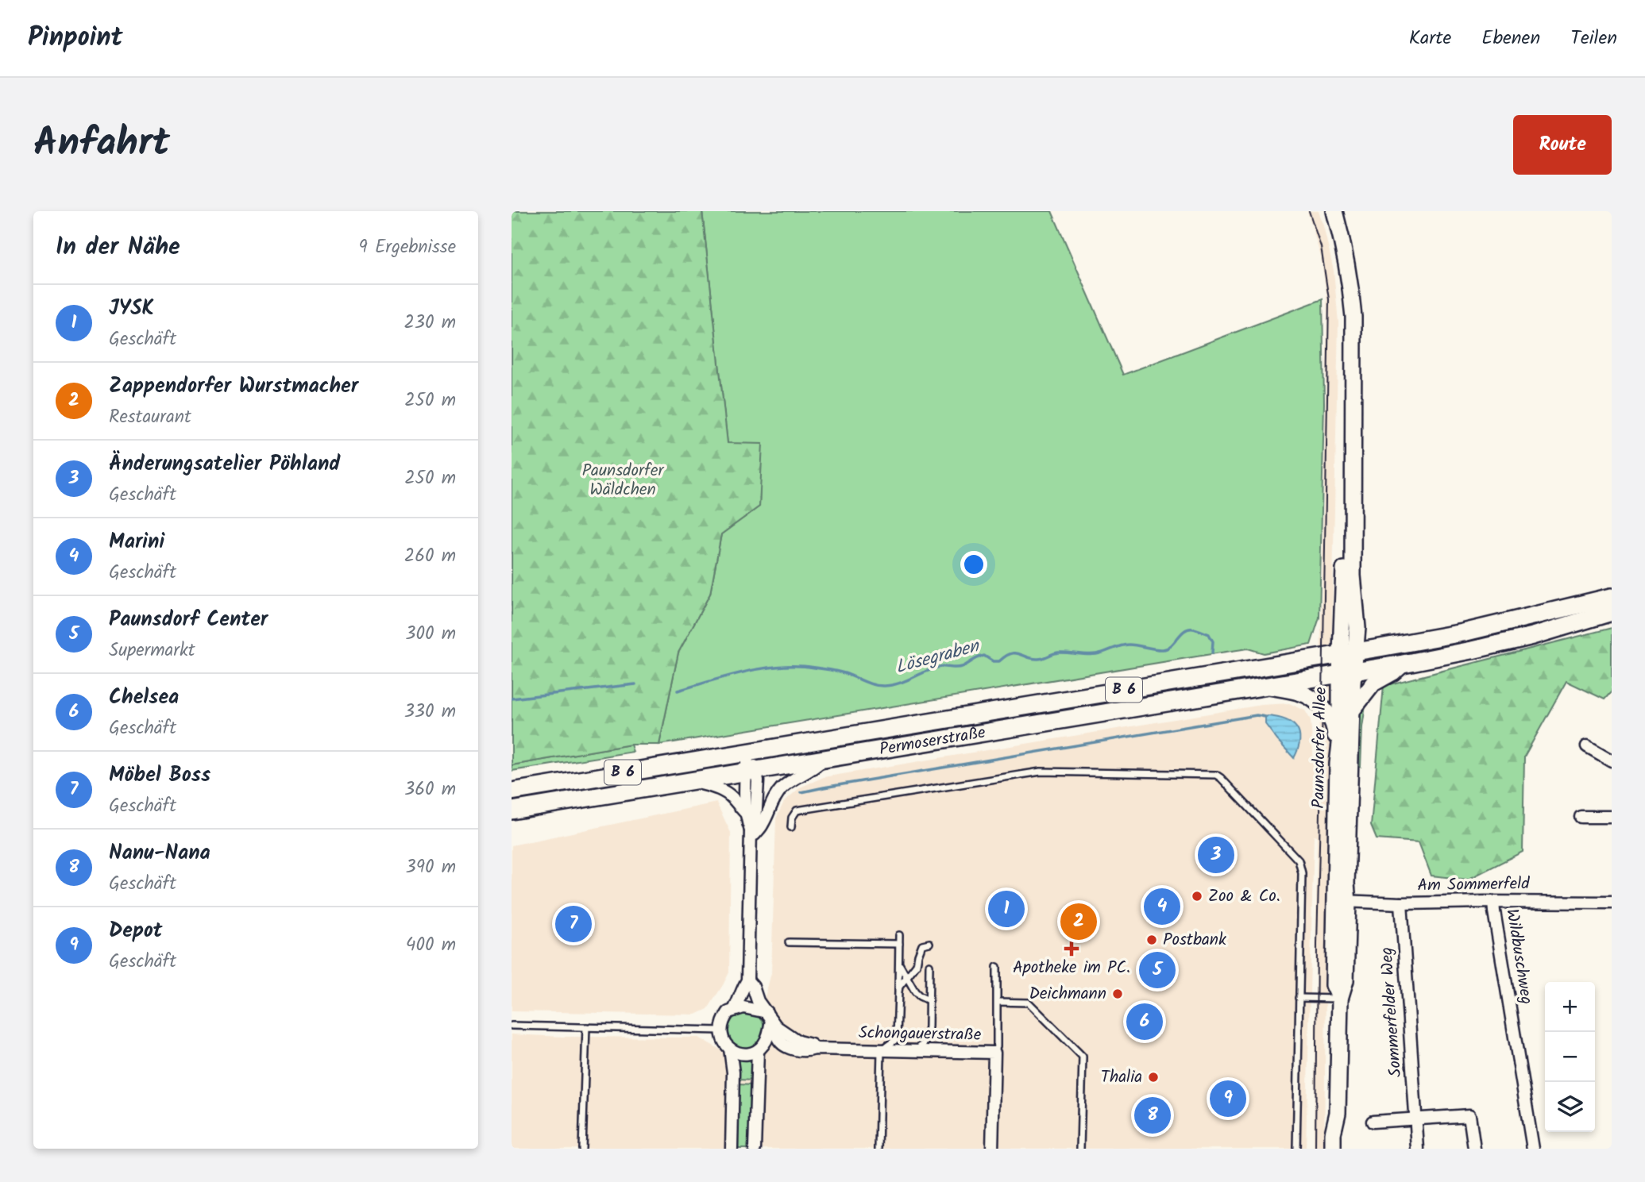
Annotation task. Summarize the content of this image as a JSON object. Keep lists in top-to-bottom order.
{
  "streets": {
    "main road": ["B 6", "Permoserstraße", "Paunsdorfer Allee"],
    "street": [
      "Am Sommerfeld",
      "Wildbuschweg",
      "Sommerfelder Weg",
      "Schongauerstraße"
    ]
  },
  "crossings": [
    ["B 6", "Permoserstraße"],
    ["B 6", "Paunsdorfer Allee"],
    ["Permoserstraße", "Paunsdorfer Allee"],
    ["Permoserstraße", "Schongauerstraße"],
    ["Paunsdorfer Allee", "Am Sommerfeld"],
    ["Am Sommerfeld", "Wildbuschweg"],
    ["Am Sommerfeld", "Sommerfelder Weg"]
  ],
  "water": ["Lösegraben"],
  "parks": ["Paunsdorfer Wäldchen"],
  "places": {
    "other": [
      "Zoo & Co.",
      "Postbank",
      "Deichmann",
      "Thalia"
    ],
    "health": ["Apotheke im PC."]
  },
  "page": {
    "header": "Pinpoint",
    "nav": ["Karte", "Ebenen", "Teilen"],
    "title": "Anfahrt",
    "buttons": "Route",
    "heading": ["In der Nähe", "9 Ergebnisse"],
    "list": [
      {
        "mark": "1",
        "name": "JYSK",
        "note": "Geschäft",
        "value": "230 m"
      },
      {
        "mark": "2",
        "name": "Zappendorfer Wurstmacher",
        "note": "Restaurant",
        "value": "250 m"
      },
      {
        "mark": "3",
        "name": "Änderungsatelier Pöhland",
        "note": "Geschäft",
        "value": "250 m"
      },
      {
        "mark": "4",
        "name": "Marini",
        "note": "Geschäft",
        "value": "260 m"
      },
      {
        "mark": "5",
        "name": "Paunsdorf Center",
        "note": "Supermarkt",
        "value": "300 m"
      },
      {
        "mark": "6",
        "name": "Chelsea",
        "note": "Geschäft",
        "value": "330 m"
      },
      {
        "mark": "7",
        "name": "Möbel Boss",
        "note": "Geschäft",
        "value": "360 m"
      },
      {
        "mark": "8",
        "name": "Nanu-Nana",
        "note": "Geschäft",
        "value": "390 m"
      },
      {
        "mark": "9",
        "name": "Depot",
        "note": "Geschäft",
        "value": "400 m"
      }
    ],
    "pins": [
      "3",
      "4",
      "1",
      "2",
      "7",
      "5",
      "6",
      "9",
      "8"
    ],
    "map_buttons": ["+", "−"]
  }
}
